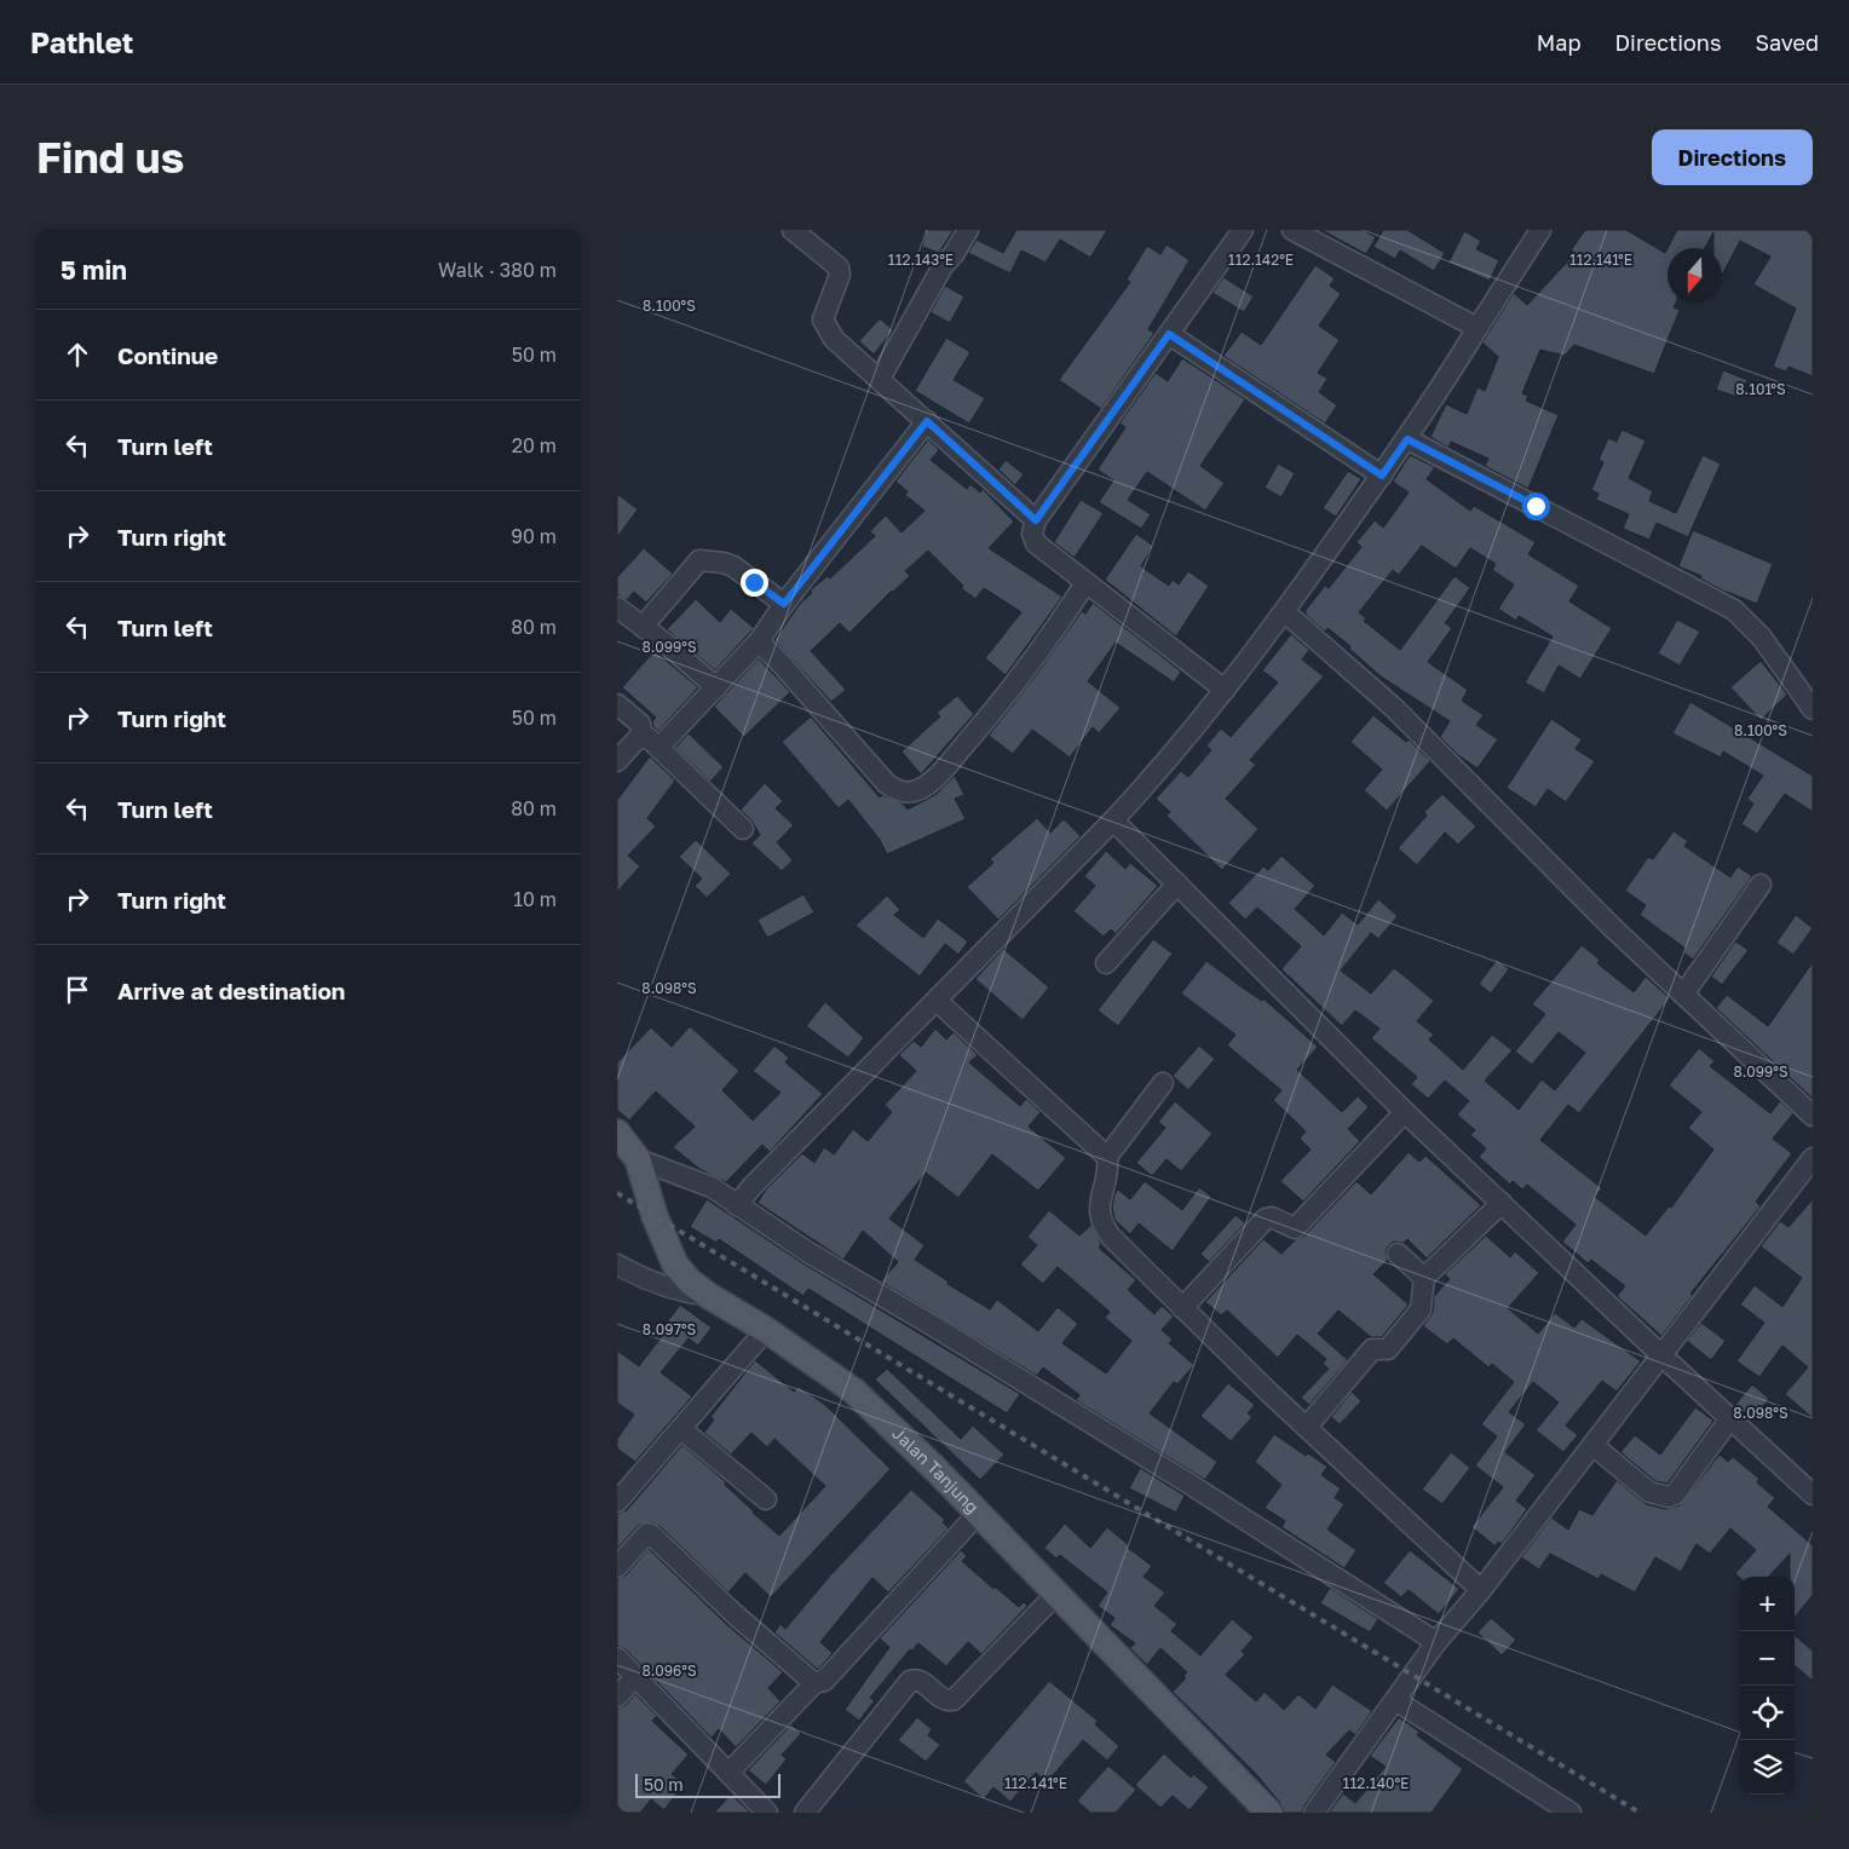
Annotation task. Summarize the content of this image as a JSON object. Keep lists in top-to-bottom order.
{
  "streets": {
    "main road": ["Jalan Tanjung"]
  },
  "scale_bar": "50 m",
  "north": "bottom",
  "page": {
    "header": "Pathlet",
    "nav": ["Map", "Directions", "Saved"],
    "buttons": "Directions",
    "title": "Find us",
    "heading": ["5 min", "Walk · 380 m"],
    "list": [
      ["Continue", "50 m"],
      ["Turn left", "20 m"],
      ["Turn right", "90 m"],
      ["Turn left", "80 m"],
      ["Turn right", "50 m"],
      ["Turn left", "80 m"],
      ["Turn right", "10 m"],
      "Arrive at destination"
    ],
    "map_buttons": ["+", "−"],
    "scale": "50 m"
  },
  "coordinates": [
    "112.143°E",
    "112.142°E",
    "112.141°E",
    "8.100°S",
    "8.101°S",
    "8.099°S",
    "8.098°S",
    "8.097°S",
    "8.096°S",
    "112.140°E"
  ]
}
